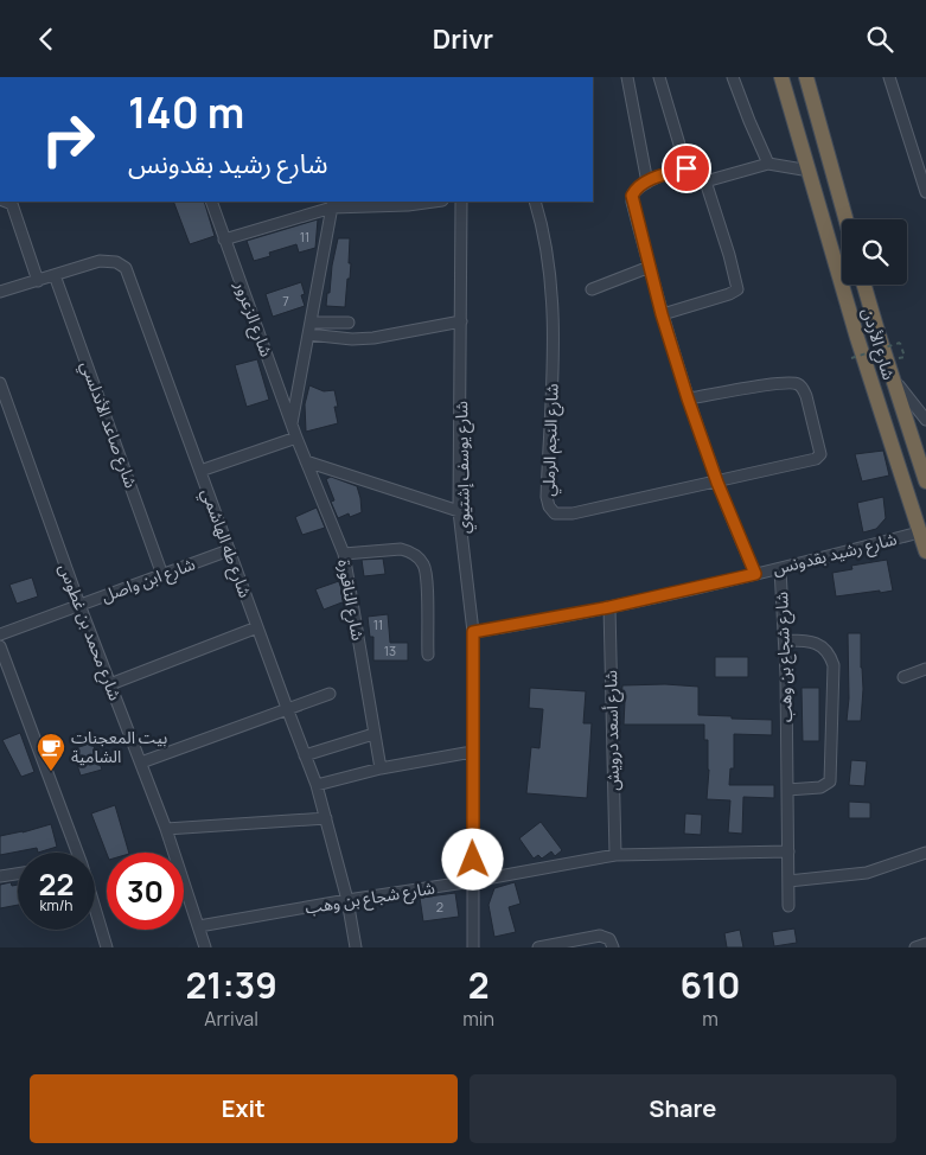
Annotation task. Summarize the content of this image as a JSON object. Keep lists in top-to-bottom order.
{
  "streets": {
    "highway": ["شارع الأردن"],
    "street": [
      "شارع الزعرور",
      "شارع صاعد الأندلسي",
      "شارع النجم الرملي",
      "شارع يوسف إشتيوي",
      "شارع طه الهاشمي",
      "شارع رشيد بقدونس",
      "شارع ابن واصل",
      "شارع الناقورة",
      "شارع محمد بن غطوس",
      "شارع شجاع بن وهب",
      "شارع أسعد درويش"
    ]
  },
  "crossings": [
    ["شارع الزعرور", "شارع الناقورة"],
    ["شارع الأردن", "شارع رشيد بقدونس"],
    ["شارع صاعد الأندلسي", "شارع طه الهاشمي"],
    ["شارع صاعد الأندلسي", "شارع ابن واصل"],
    ["شارع يوسف إشتيوي", "شارع رشيد بقدونس"],
    ["شارع يوسف إشتيوي", "شارع شجاع بن وهب"],
    ["شارع طه الهاشمي", "شارع ابن واصل"],
    ["شارع طه الهاشمي", "شارع شجاع بن وهب"],
    ["شارع رشيد بقدونس", "شارع شجاع بن وهب"],
    ["شارع رشيد بقدونس", "شارع أسعد درويش"],
    ["شارع ابن واصل", "شارع محمد بن غطوس"],
    ["شارع محمد بن غطوس", "شارع شجاع بن وهب"],
    ["شارع شجاع بن وهب", "شارع أسعد درويش"]
  ],
  "places": {
    "cafe": ["بيت المعجنات الشامية"]
  },
  "house_numbers": [
    "11",
    "7",
    "11",
    "13",
    "2"
  ],
  "page": {
    "header": "Drivr",
    "turn": ["140 m", "شارع رشيد بقدونس"],
    "speed": "22 km/h",
    "limit": "30",
    "eta": [
      "21:39",
      "Arrival",
      "2",
      "min",
      "610",
      "m"
    ],
    "buttons": ["Exit", "Share"]
  }
}
